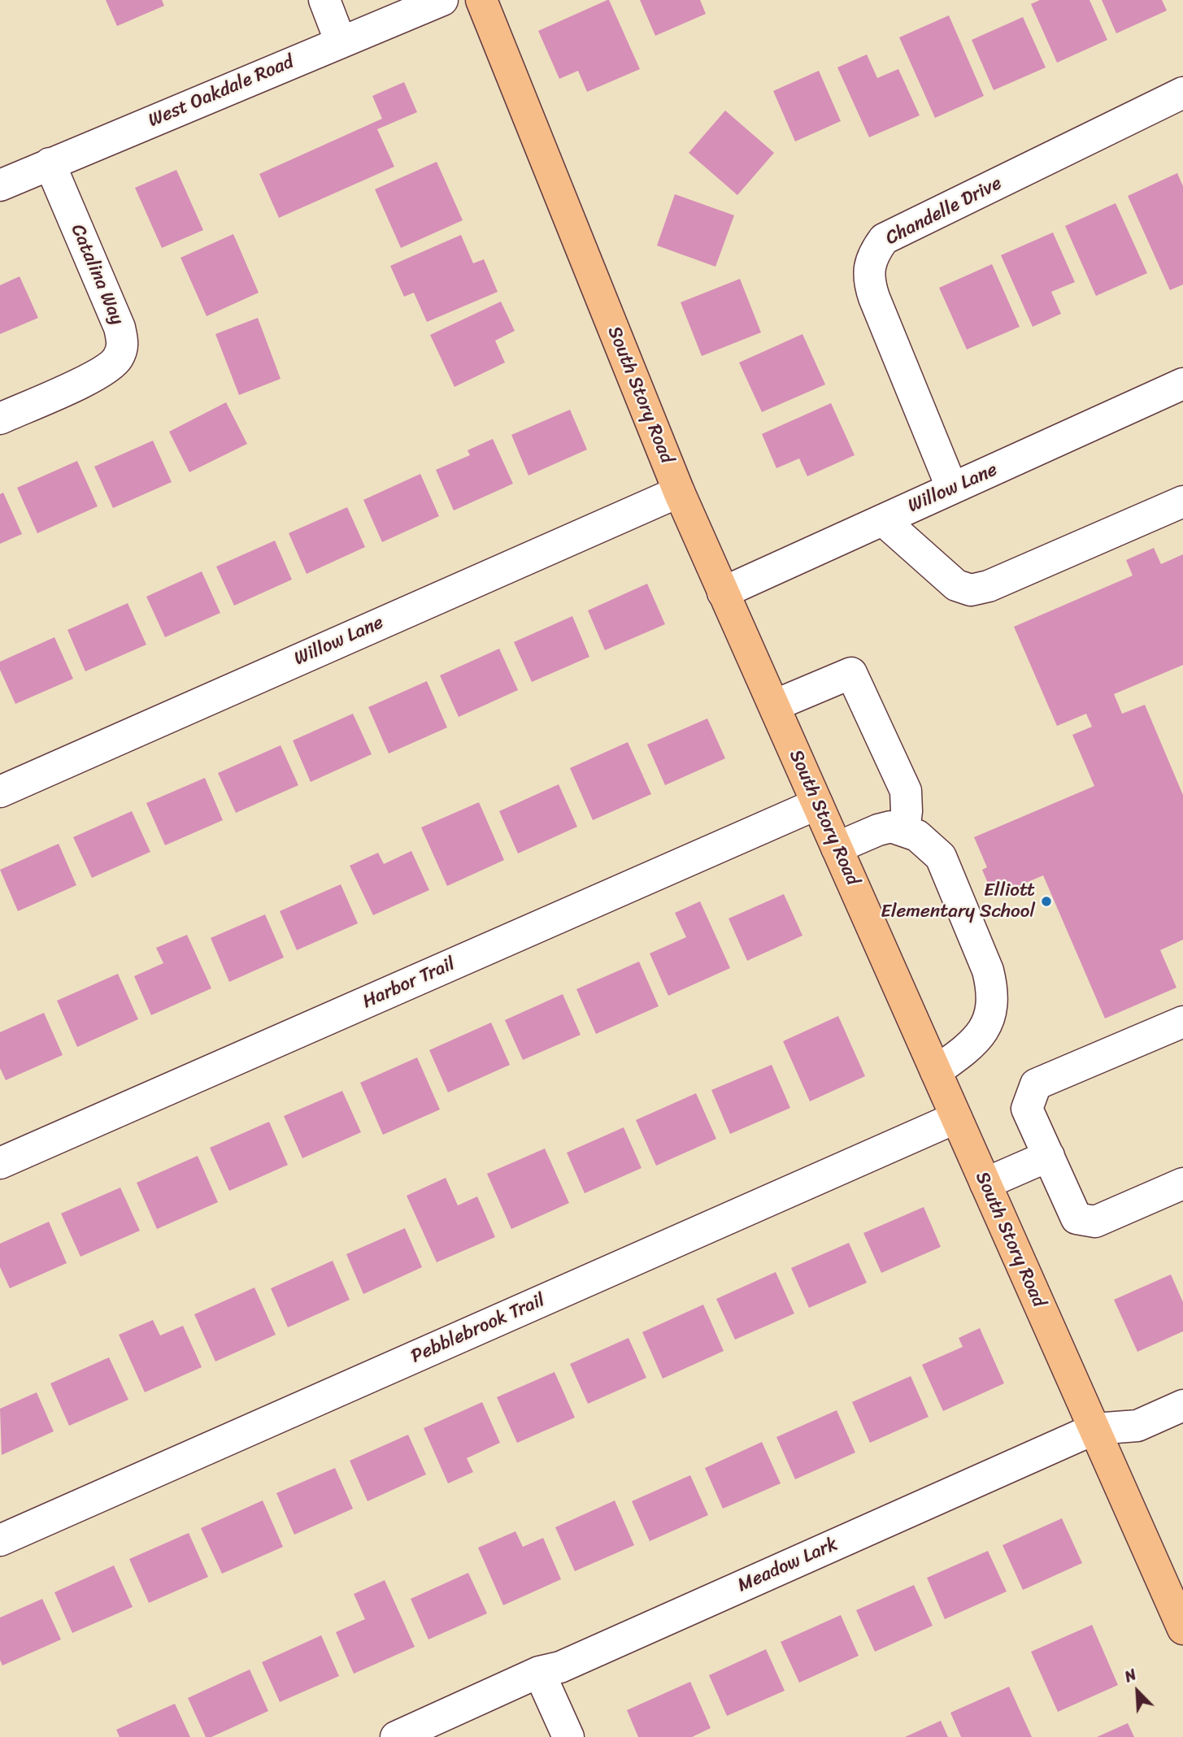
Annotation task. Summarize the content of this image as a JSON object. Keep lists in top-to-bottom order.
{
  "streets": {
    "main road": ["South Story Road"],
    "street": [
      "West Oakdale Road",
      "Chandelle Drive",
      "Catalina Way",
      "Willow Lane",
      "Harbor Trail",
      "Pebblebrook Trail",
      "Meadow Lark"
    ]
  },
  "crossings": [
    ["West Oakdale Road", "Catalina Way"],
    ["Chandelle Drive", "Willow Lane"],
    ["South Story Road", "Willow Lane"],
    ["South Story Road", "Harbor Trail"],
    ["South Story Road", "Pebblebrook Trail"],
    ["South Story Road", "Meadow Lark"]
  ],
  "places": ["Elliott Elementary School"],
  "north": "top left"
}
